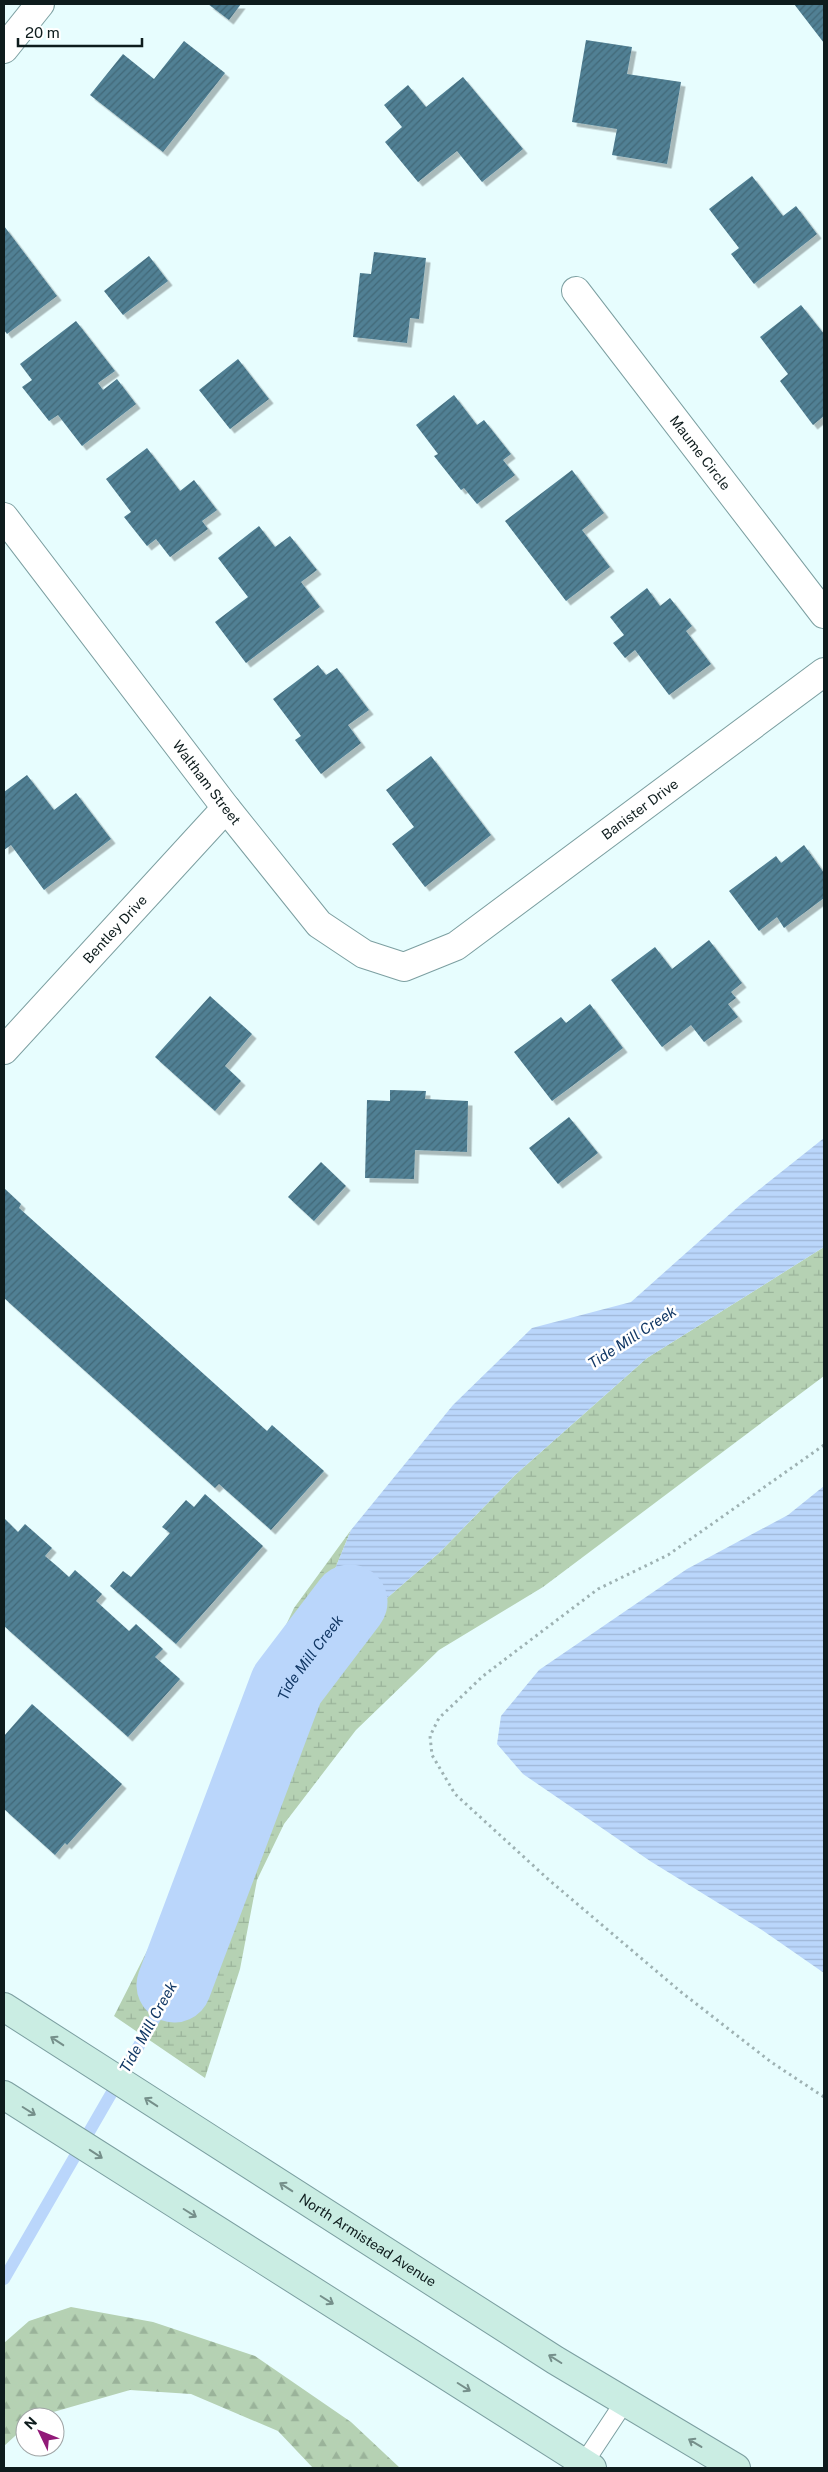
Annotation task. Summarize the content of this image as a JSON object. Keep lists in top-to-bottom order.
{
  "streets": {
    "main road": ["North Armistead Avenue"],
    "street": [
      "Maume Circle",
      "Waltham Street",
      "Banister Drive",
      "Bentley Drive"
    ]
  },
  "crossings": [
    ["Waltham Street", "Banister Drive"],
    ["Waltham Street", "Bentley Drive"]
  ],
  "water": ["Tide Mill Creek"],
  "scale_bar": "20 m",
  "north": "top left"
}
